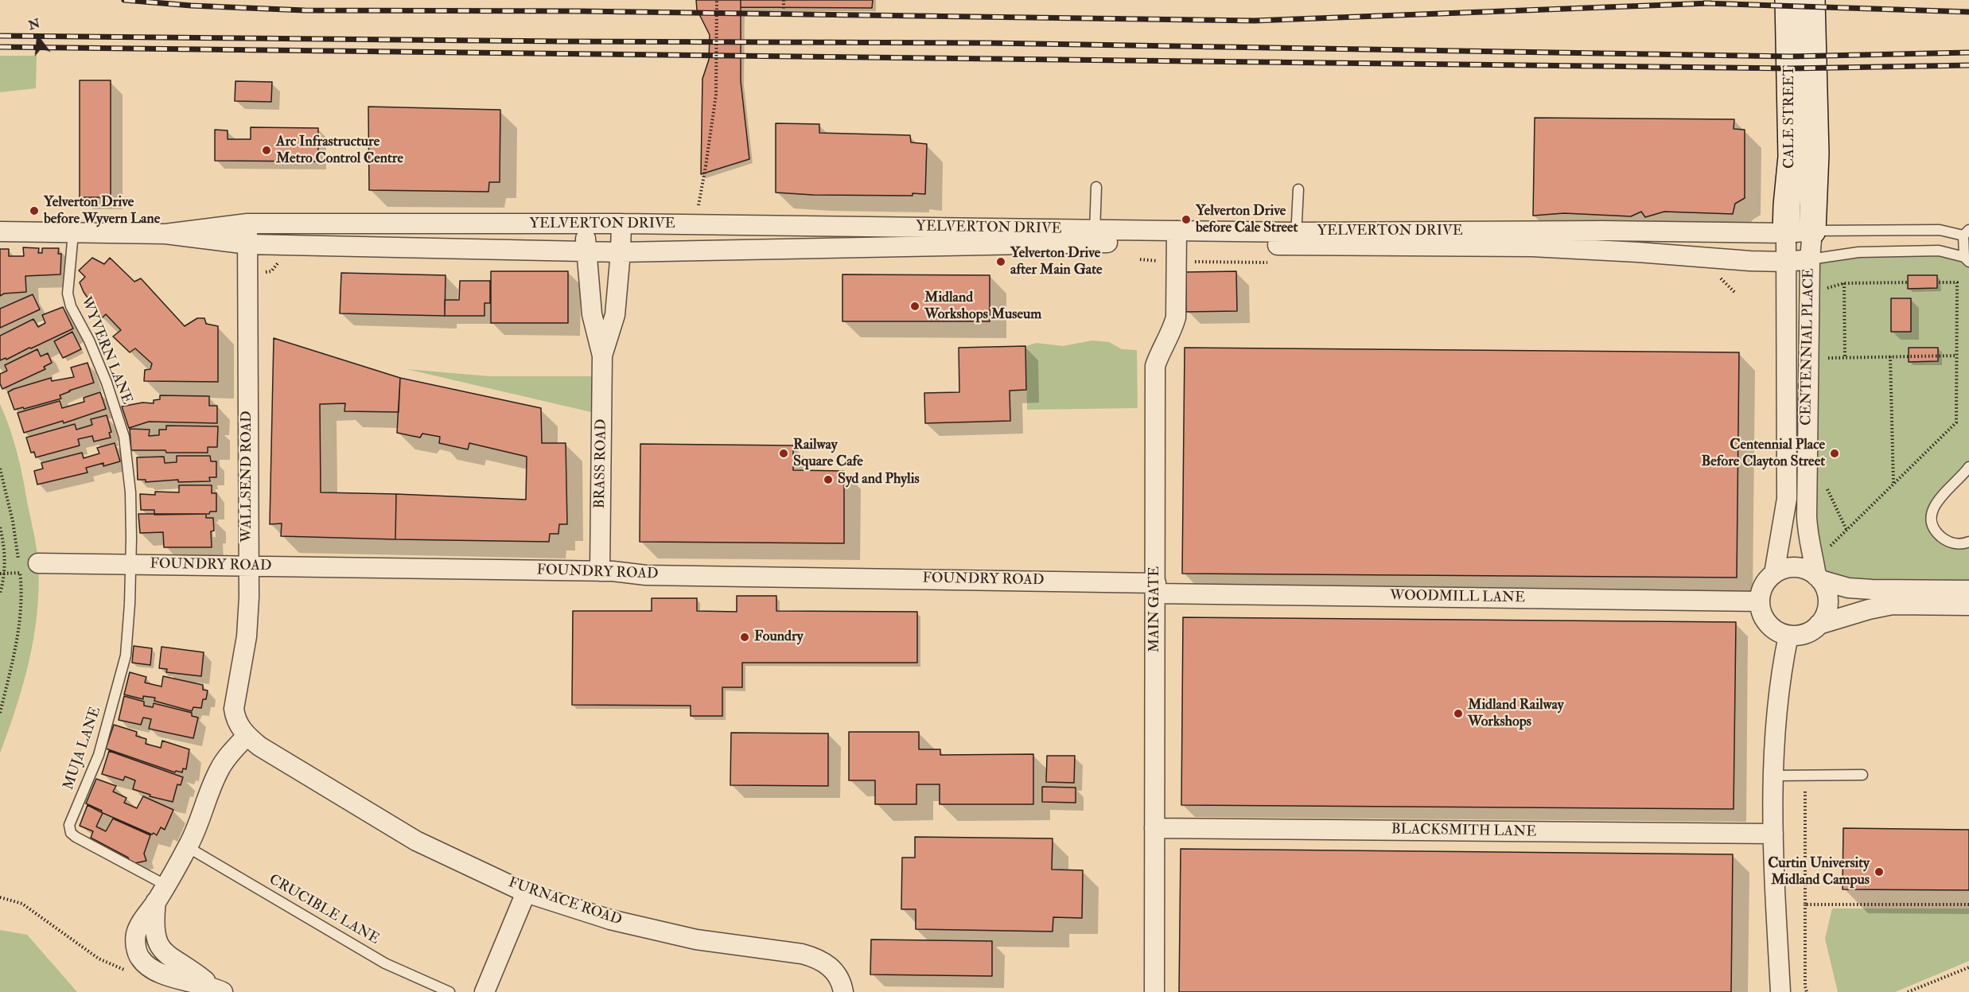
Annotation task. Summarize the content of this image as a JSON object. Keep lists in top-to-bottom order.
{
  "streets": {
    "street": [
      "CALE STREET",
      "YELVERTON DRIVE",
      "CENTENNIAL PLACE",
      "BRASS ROAD",
      "WALLSEND ROAD",
      "FOUNDRY ROAD",
      "WOODMILL LANE",
      "MAIN GATE",
      "BLACKSMITH LANE",
      "FURNACE ROAD"
    ],
    "lane": ["WYVERN LANE", "MUJA LANE", "CRUCIBLE LANE"]
  },
  "crossings": [
    ["CALE STREET", "YELVERTON DRIVE"],
    ["CALE STREET", "CENTENNIAL PLACE"],
    ["YELVERTON DRIVE", "CENTENNIAL PLACE"],
    ["YELVERTON DRIVE", "WYVERN LANE"],
    ["YELVERTON DRIVE", "BRASS ROAD"],
    ["YELVERTON DRIVE", "WALLSEND ROAD"],
    ["YELVERTON DRIVE", "MAIN GATE"],
    ["CENTENNIAL PLACE", "WOODMILL LANE"],
    ["WYVERN LANE", "FOUNDRY ROAD"],
    ["WYVERN LANE", "MUJA LANE"],
    ["BRASS ROAD", "FOUNDRY ROAD"],
    ["WALLSEND ROAD", "FOUNDRY ROAD"],
    ["WALLSEND ROAD", "FURNACE ROAD"],
    ["FOUNDRY ROAD", "WOODMILL LANE"],
    ["FOUNDRY ROAD", "MAIN GATE"],
    ["FOUNDRY ROAD", "MUJA LANE"],
    ["WOODMILL LANE", "MAIN GATE"],
    ["MAIN GATE", "BLACKSMITH LANE"]
  ],
  "places": [
    "Arc Infrastructure Metro Control Centre",
    "Yelverton Drive before Wyvern Lane",
    "Yelverton Drive before Cale Street",
    "Yelverton Drive after Main Gate",
    "Midland Workshops Museum",
    "Railway Square Cafe",
    "Centennial Place Before Clayton Street",
    "Syd and Phylis",
    "Foundry",
    "Midland Railway Workshops",
    "Curtin University Midland Campus"
  ],
  "north": "top"
}
